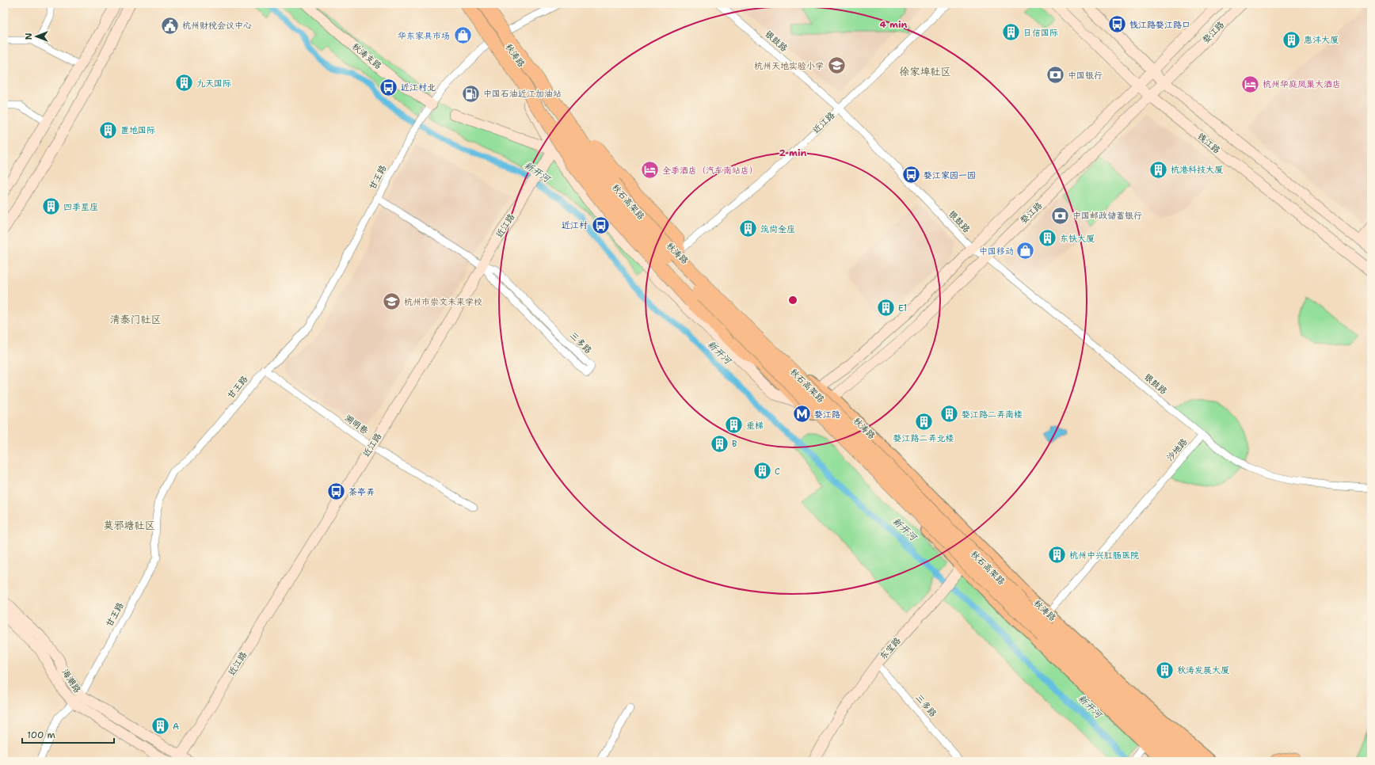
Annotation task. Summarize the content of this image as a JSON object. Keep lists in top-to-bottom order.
{
  "streets": {
    "highway": ["秋石高架路"],
    "main road": [
      "婺江路",
      "秋涛路",
      "秋涛支路",
      "近江路",
      "钱江路",
      "东宝路",
      "海潮路"
    ],
    "street": [
      "银鼓路",
      "甘王路",
      "三多路",
      "溯明巷",
      "沙地路"
    ]
  },
  "crossings": [
    ["婺江路", "银鼓路"],
    ["婺江路", "秋涛路"],
    ["婺江路", "钱江路"],
    ["银鼓路", "近江路"],
    ["银鼓路", "沙地路"],
    ["秋涛路", "近江路"],
    ["秋涛路", "甘王路"],
    ["秋涛路", "沙地路"],
    ["秋涛路", "东宝路"],
    ["秋涛支路", "甘王路"],
    ["近江路", "三多路"],
    ["近江路", "溯明巷"],
    ["近江路", "海潮路"],
    ["甘王路", "三多路"],
    ["甘王路", "溯明巷"],
    ["甘王路", "海潮路"],
    ["三多路", "东宝路"]
  ],
  "districts": ["徐家埠社区", "清泰门社区", "莫邪塘社区"],
  "water": ["新开河"],
  "places": {
    "bus stop": [
      "钱江路婺江路口",
      "近江村北",
      "婺江家园一园",
      "近江村",
      "茶亭弄"
    ],
    "public building": ["杭州财税会议中心"],
    "building": [
      "日信国际",
      "惠沣大厦",
      "九天国际",
      "置地国际",
      "杭港科技大厦",
      "四季星座",
      "筑尚金座",
      "东铁大厦",
      "E1",
      "婺江路二弄南楼",
      "婺江路二弄北楼",
      "垂梯",
      "B",
      "C",
      "杭州中兴肛肠医院",
      "秋涛发展大厦",
      "A"
    ],
    "shop": ["华东家具市场", "中国移动"],
    "school or university": ["杭州天地实验小学", "杭州市崇文未来学校"],
    "bank": ["中国银行", "中国邮政储蓄银行"],
    "hotel": ["杭州华庭凤巢大酒店", "全季酒店（汽车南站店）"],
    "fuel station": ["中国石油近江加油站"],
    "metro station": ["婺江路"]
  },
  "scale_bar": "100 m",
  "north": "left",
  "rings": ["4 min", "2 min"]
}
